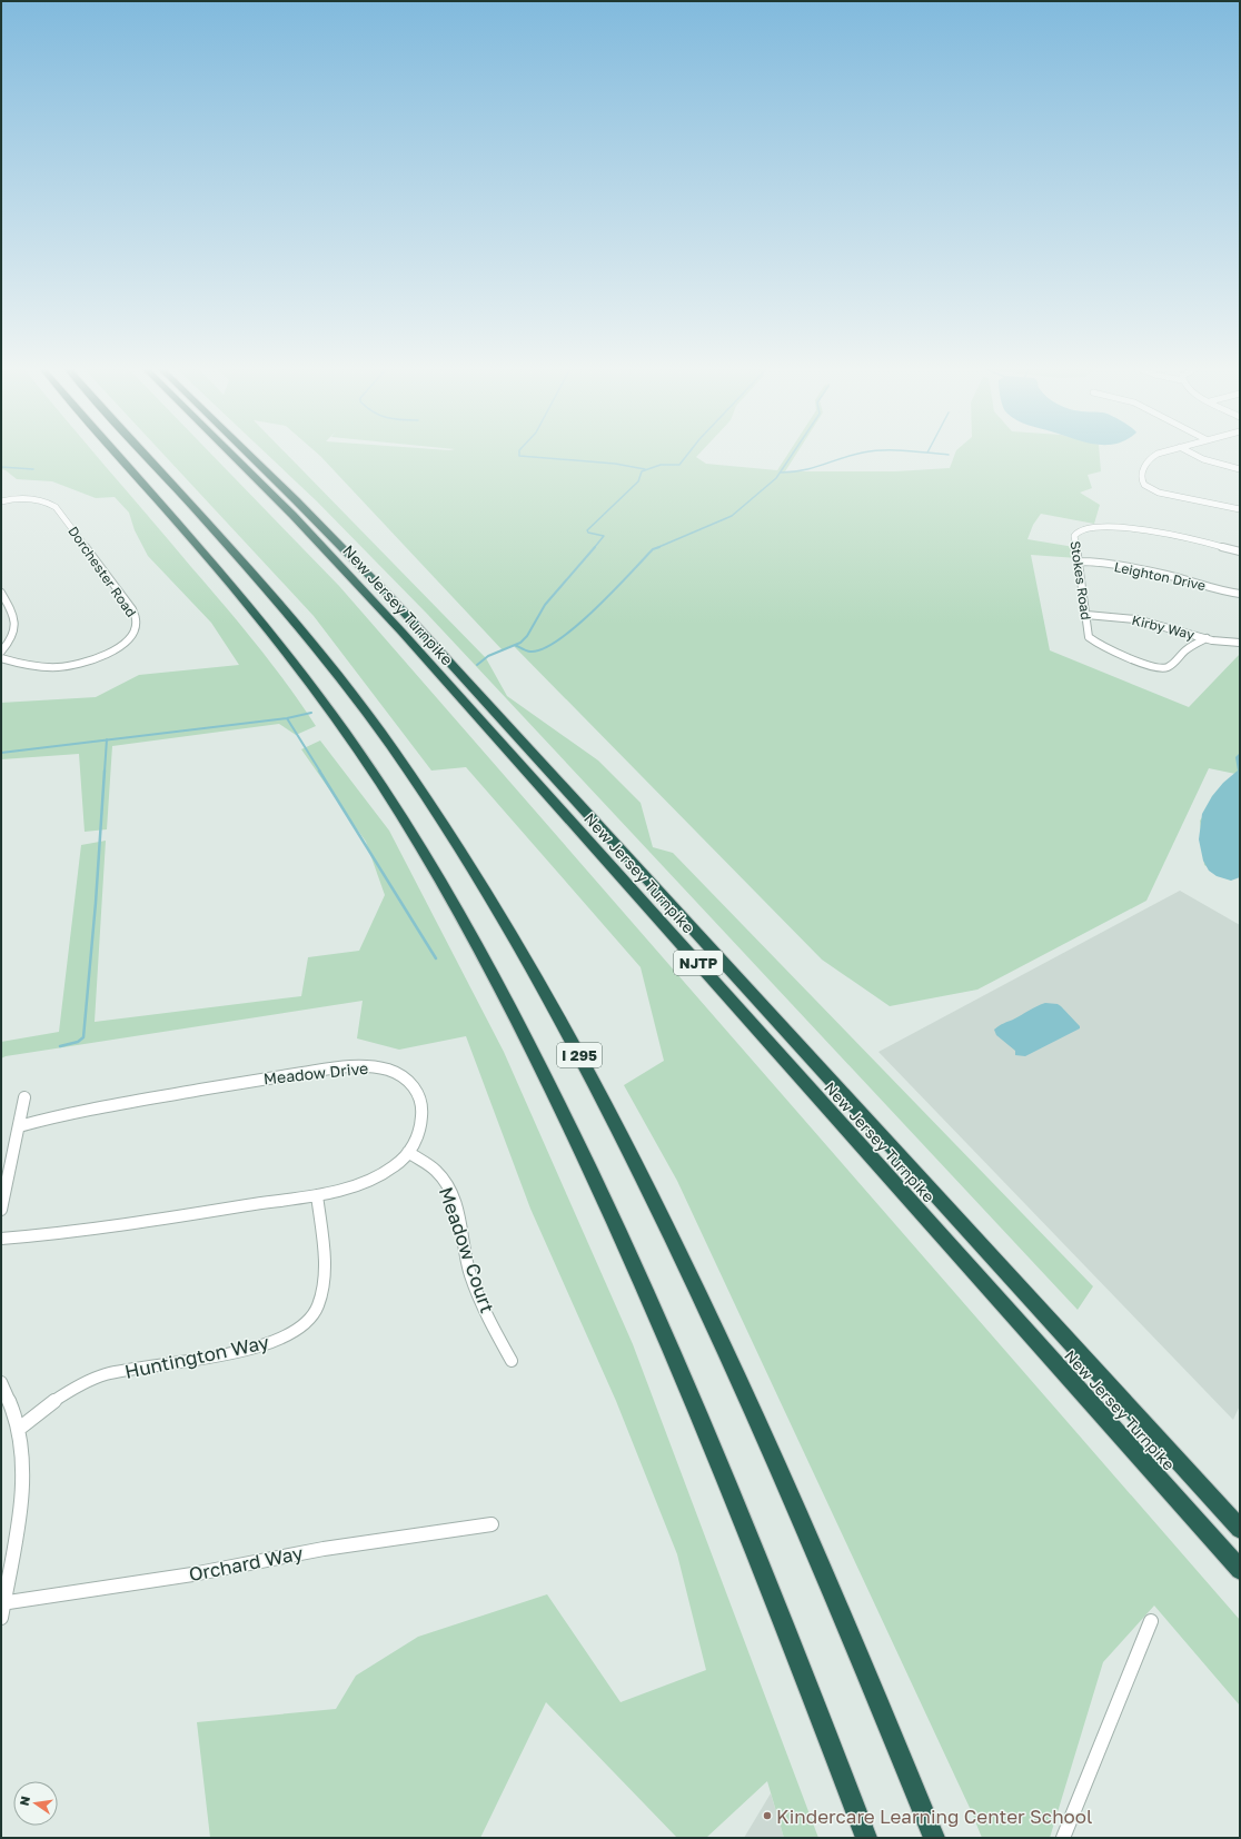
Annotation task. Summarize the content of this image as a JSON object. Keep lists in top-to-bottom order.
{
  "streets": {
    "highway": ["New Jersey Turnpike", "NJTP", "I 295"],
    "street": [
      "Dorchester Road",
      "Leighton Drive",
      "Stokes Road",
      "Kirby Way",
      "Meadow Drive",
      "Meadow Court",
      "Huntington Way",
      "Orchard Way"
    ]
  },
  "crossings": [
    ["Leighton Drive", "Stokes Road"],
    ["Stokes Road", "Kirby Way"],
    ["Meadow Drive", "Meadow Court"],
    ["Meadow Drive", "Huntington Way"]
  ],
  "places": ["Kindercare Learning Center School"],
  "north": "left"
}
